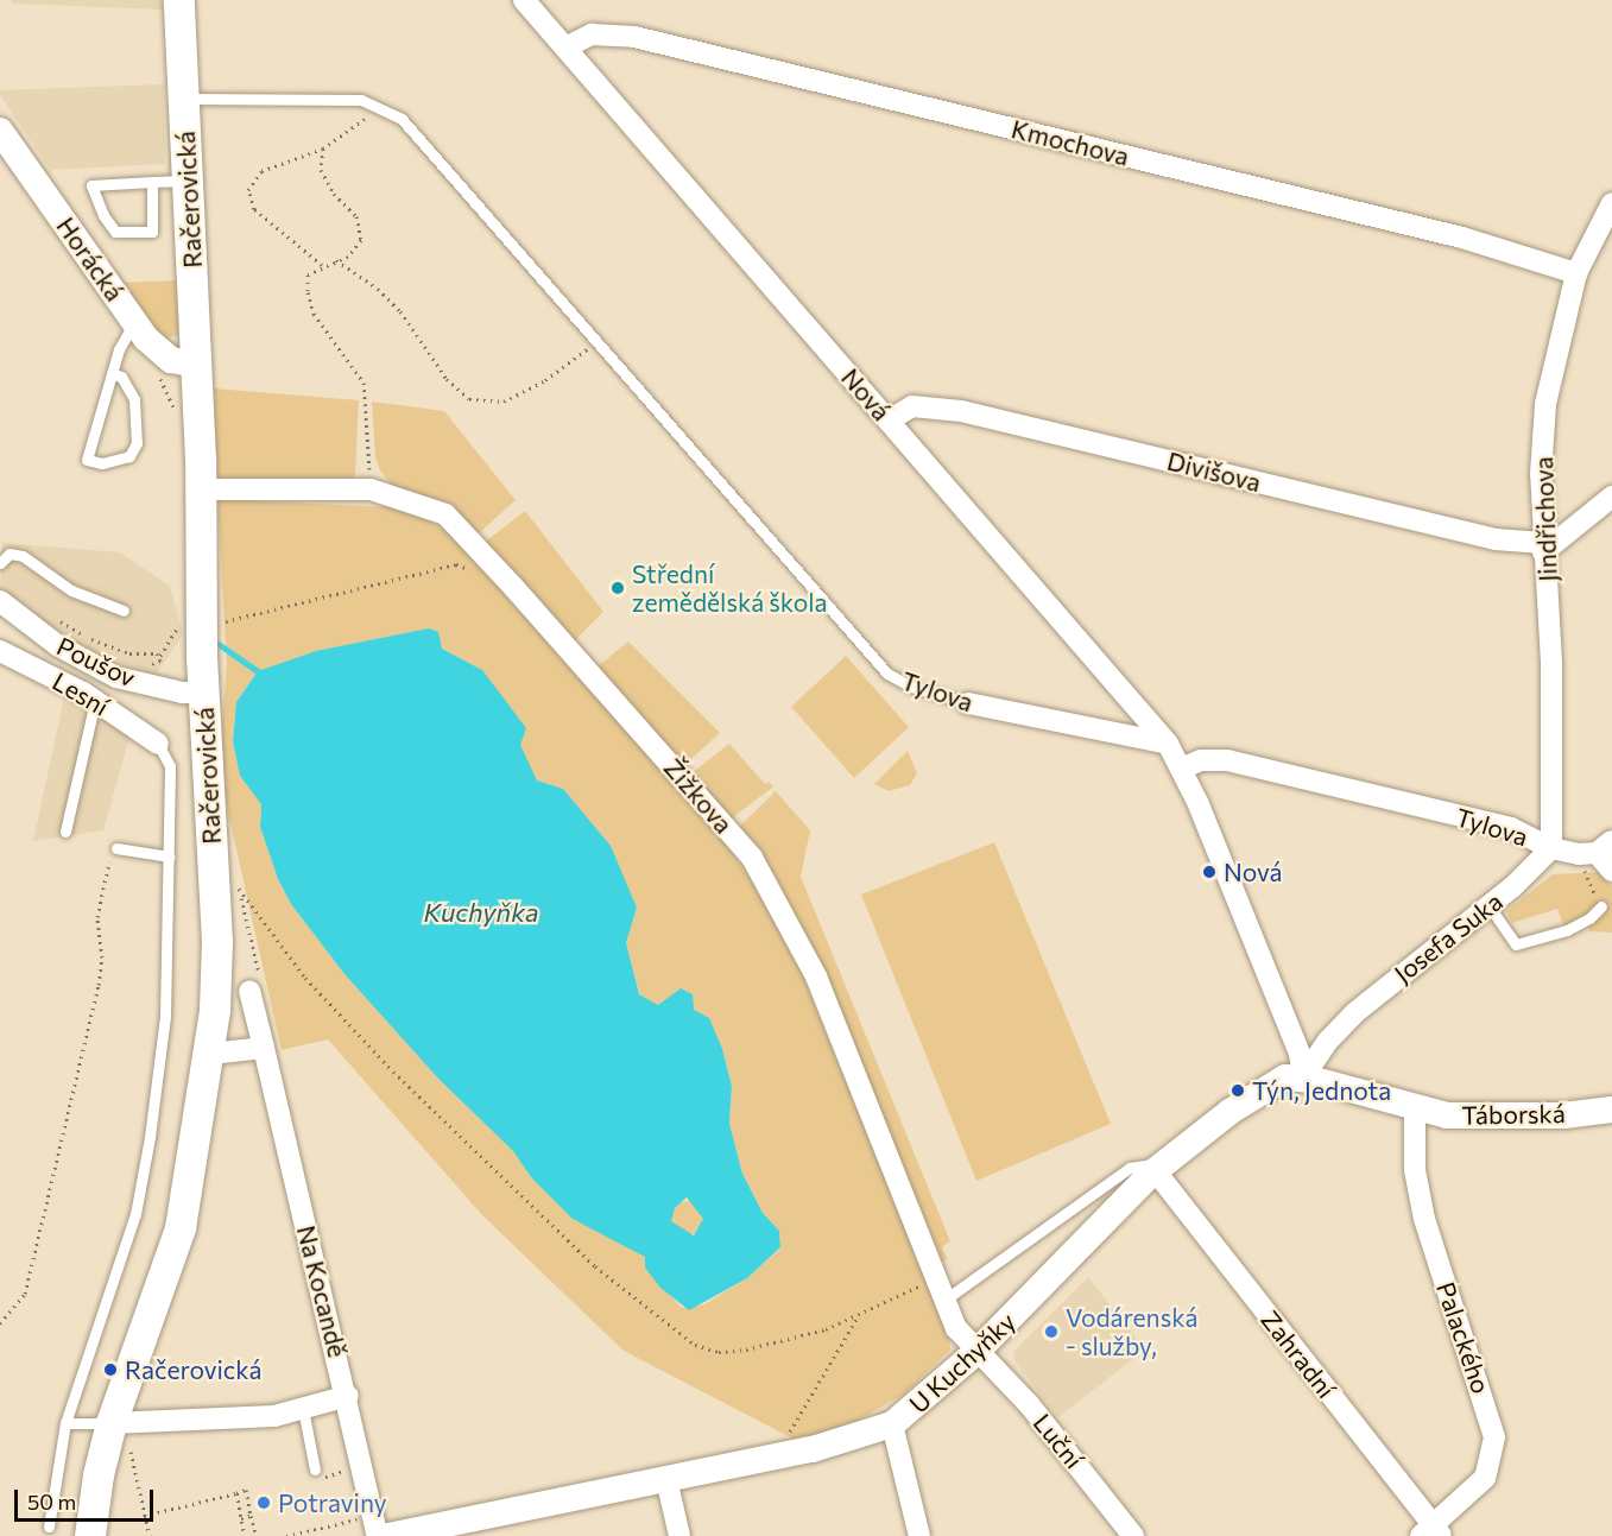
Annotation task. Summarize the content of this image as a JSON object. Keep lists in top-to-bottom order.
{
  "streets": {
    "main road": ["Račerovická"],
    "street": [
      "Kmochova",
      "Horácká",
      "Nová",
      "Divišova",
      "Jindřichova",
      "Poušov",
      "Tylova",
      "Lesní",
      "Žižkova",
      "Josefa Suka",
      "Táborská",
      "Na Kocandě",
      "Palackého",
      "Zahradní",
      "U Kuchyňky",
      "Luční"
    ]
  },
  "crossings": [
    ["Kmochova", "Nová"],
    ["Kmochova", "Jindřichova"],
    ["Račerovická", "Horácká"],
    ["Račerovická", "Poušov"],
    ["Račerovická", "Tylova"],
    ["Račerovická", "Žižkova"],
    ["Nová", "Divišova"],
    ["Nová", "Tylova"],
    ["Nová", "Josefa Suka"],
    ["Nová", "U Kuchyňky"],
    ["Divišova", "Jindřichova"],
    ["Jindřichova", "Tylova"],
    ["Jindřichova", "Josefa Suka"],
    ["Tylova", "Josefa Suka"],
    ["Žižkova", "U Kuchyňky"],
    ["Žižkova", "Luční"],
    ["Josefa Suka", "U Kuchyňky"],
    ["Táborská", "Palackého"],
    ["Táborská", "U Kuchyňky"],
    ["Na Kocandě", "U Kuchyňky"],
    ["Palackého", "Zahradní"],
    ["Palackého", "U Kuchyňky"],
    ["Zahradní", "U Kuchyňky"],
    ["U Kuchyňky", "Luční"]
  ],
  "water": ["Kuchyňka"],
  "places": [
    "Střední zemědělská škola",
    "Nová",
    "Týn, Jednota",
    "Vodárenská - služby,",
    "Račerovická",
    "Potraviny"
  ],
  "scale_bar": "50 m"
}
